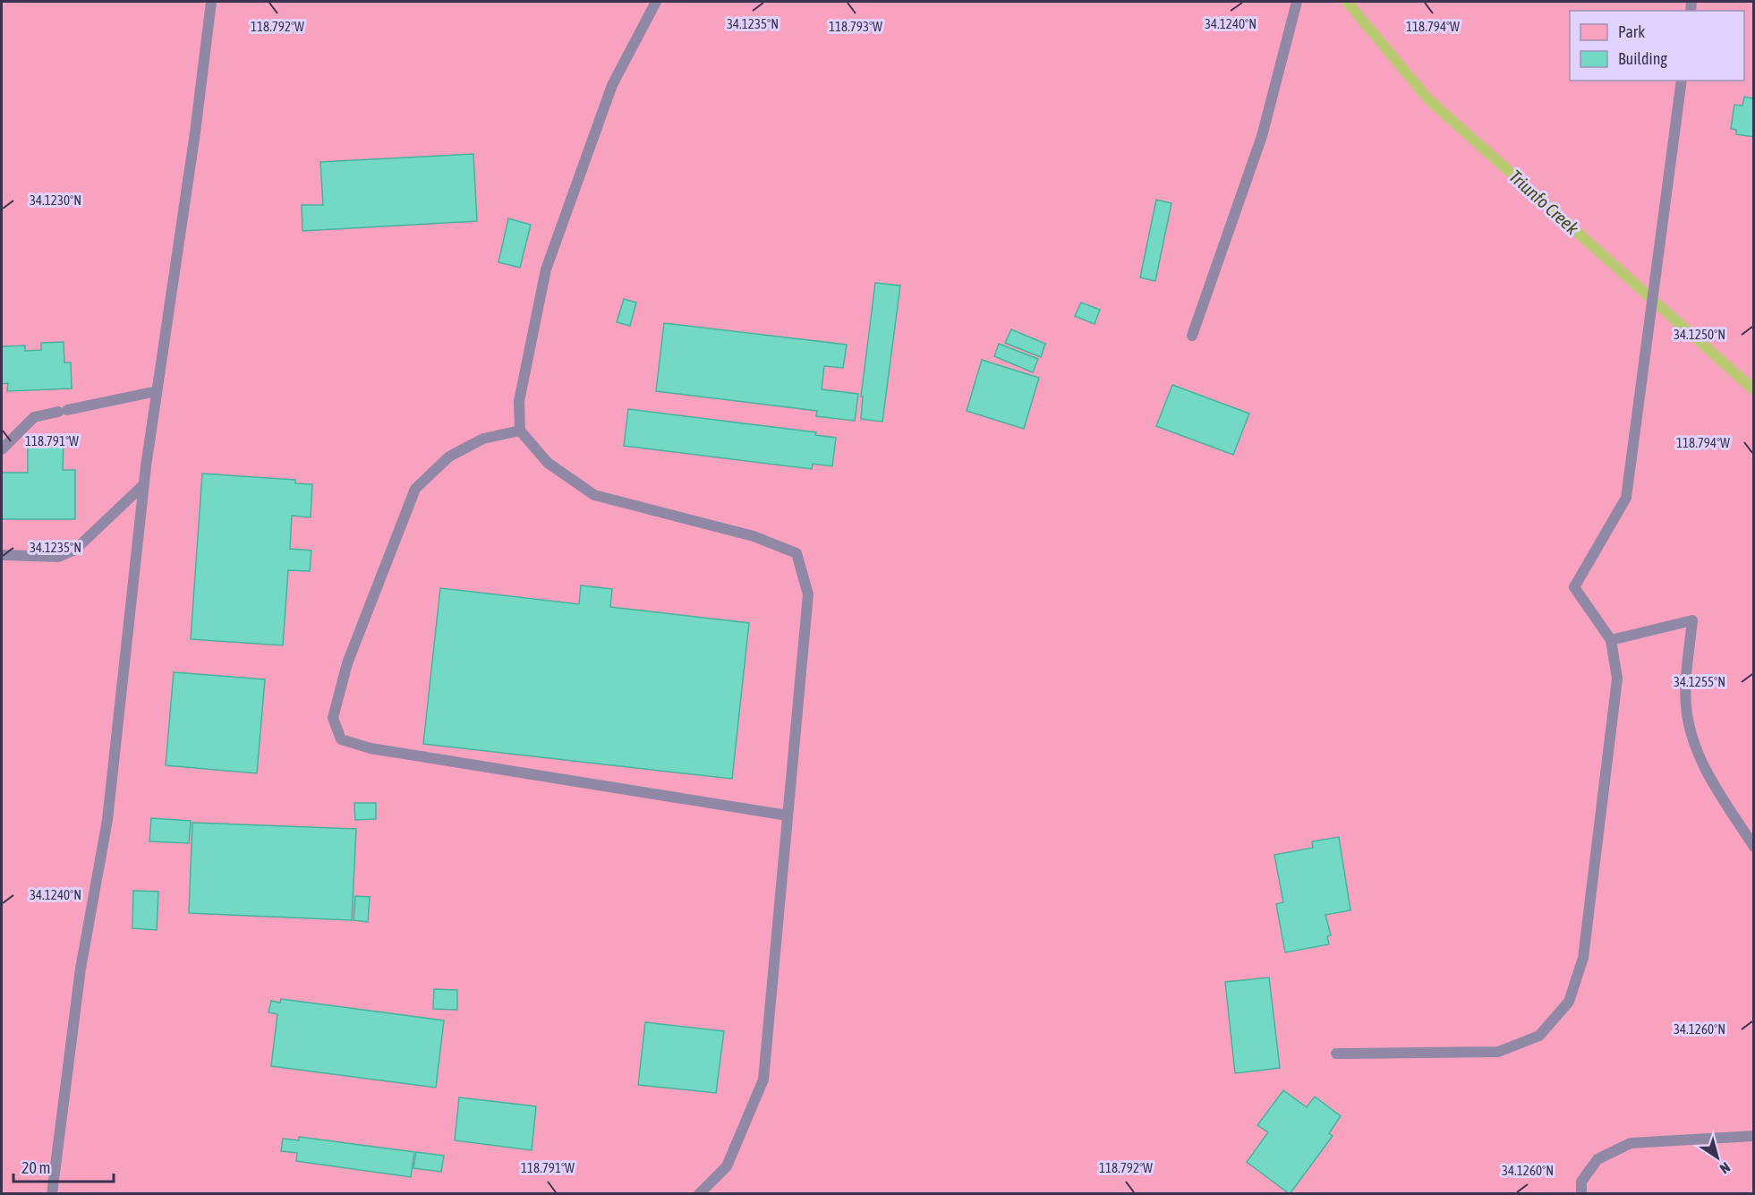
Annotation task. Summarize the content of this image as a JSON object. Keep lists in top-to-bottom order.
{
  "water": ["Triunfo Creek"],
  "legend": ["Park", "Building"],
  "scale_bar": "20 m",
  "north": "bottom right",
  "coordinates": [
    "34.1235°N",
    "34.1240°N",
    "118.792°W",
    "118.793°W",
    "118.794°W",
    "34.1230°N",
    "34.1250°N",
    "118.791°W",
    "34.1255°N",
    "34.1260°N"
  ]
}
